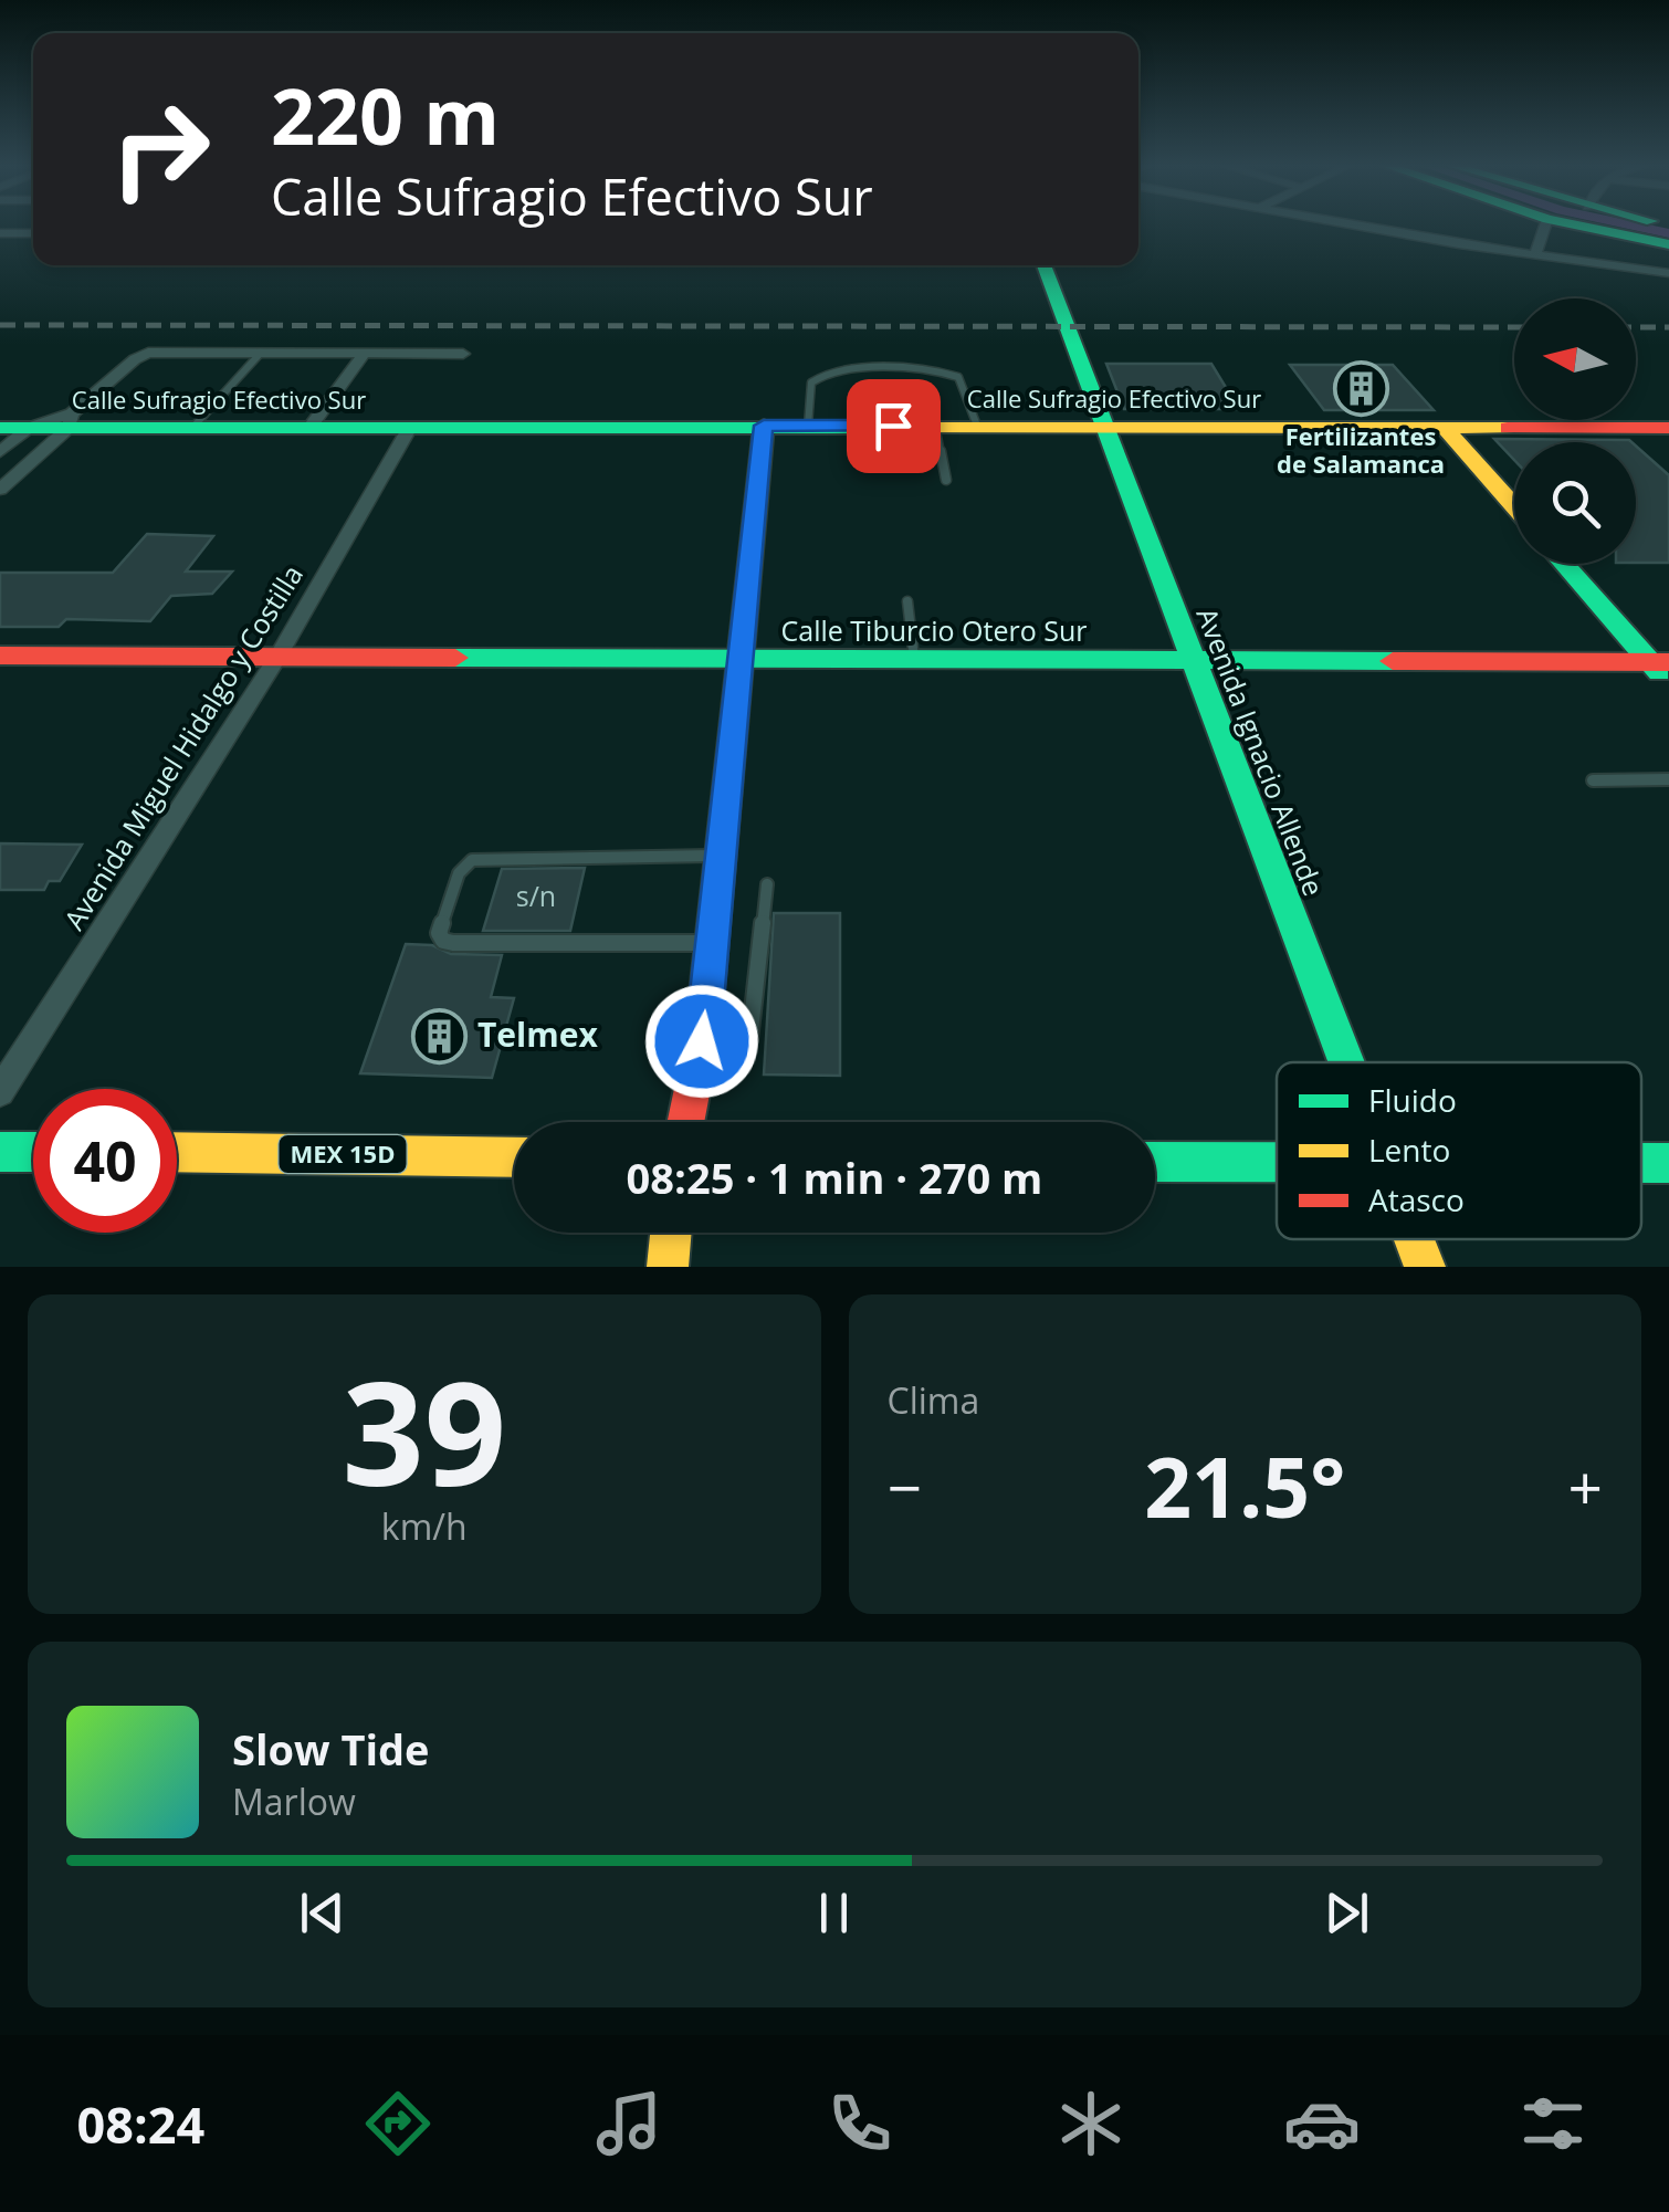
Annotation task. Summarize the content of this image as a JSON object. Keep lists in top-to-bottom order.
{
  "streets": {
    "main road": [
      "Calle Sufragio Efectivo Sur",
      "Calle Tiburcio Otero Sur",
      "Avenida Ignacio Allende",
      "MEX 15D"
    ],
    "street": ["Avenida Miguel Hidalgo y Costilla"]
  },
  "crossings": [
    ["Calle Sufragio Efectivo Sur", "Avenida Miguel Hidalgo y Costilla"],
    ["Calle Sufragio Efectivo Sur", "Avenida Ignacio Allende"],
    ["Calle Tiburcio Otero Sur", "Avenida Miguel Hidalgo y Costilla"],
    ["Calle Tiburcio Otero Sur", "Avenida Ignacio Allende"]
  ],
  "places": {
    "building": ["Fertilizantes de Salamanca", "Telmex"]
  },
  "house_numbers": ["s/n"],
  "legend": ["Fluido", "Lento", "Atasco"],
  "north": "left",
  "page": {
    "turn": ["220 m", "Calle Sufragio Efectivo Sur"],
    "limit": "40",
    "trip": "08:25 · 1 min · 270 m",
    "tile": [
      ["39", "km/h"],
      "Clima"
    ],
    "heat": ["−", "21.5°", "+"],
    "song": ["Slow Tide", "Marlow"],
    "tabs": "08:24"
  }
}
